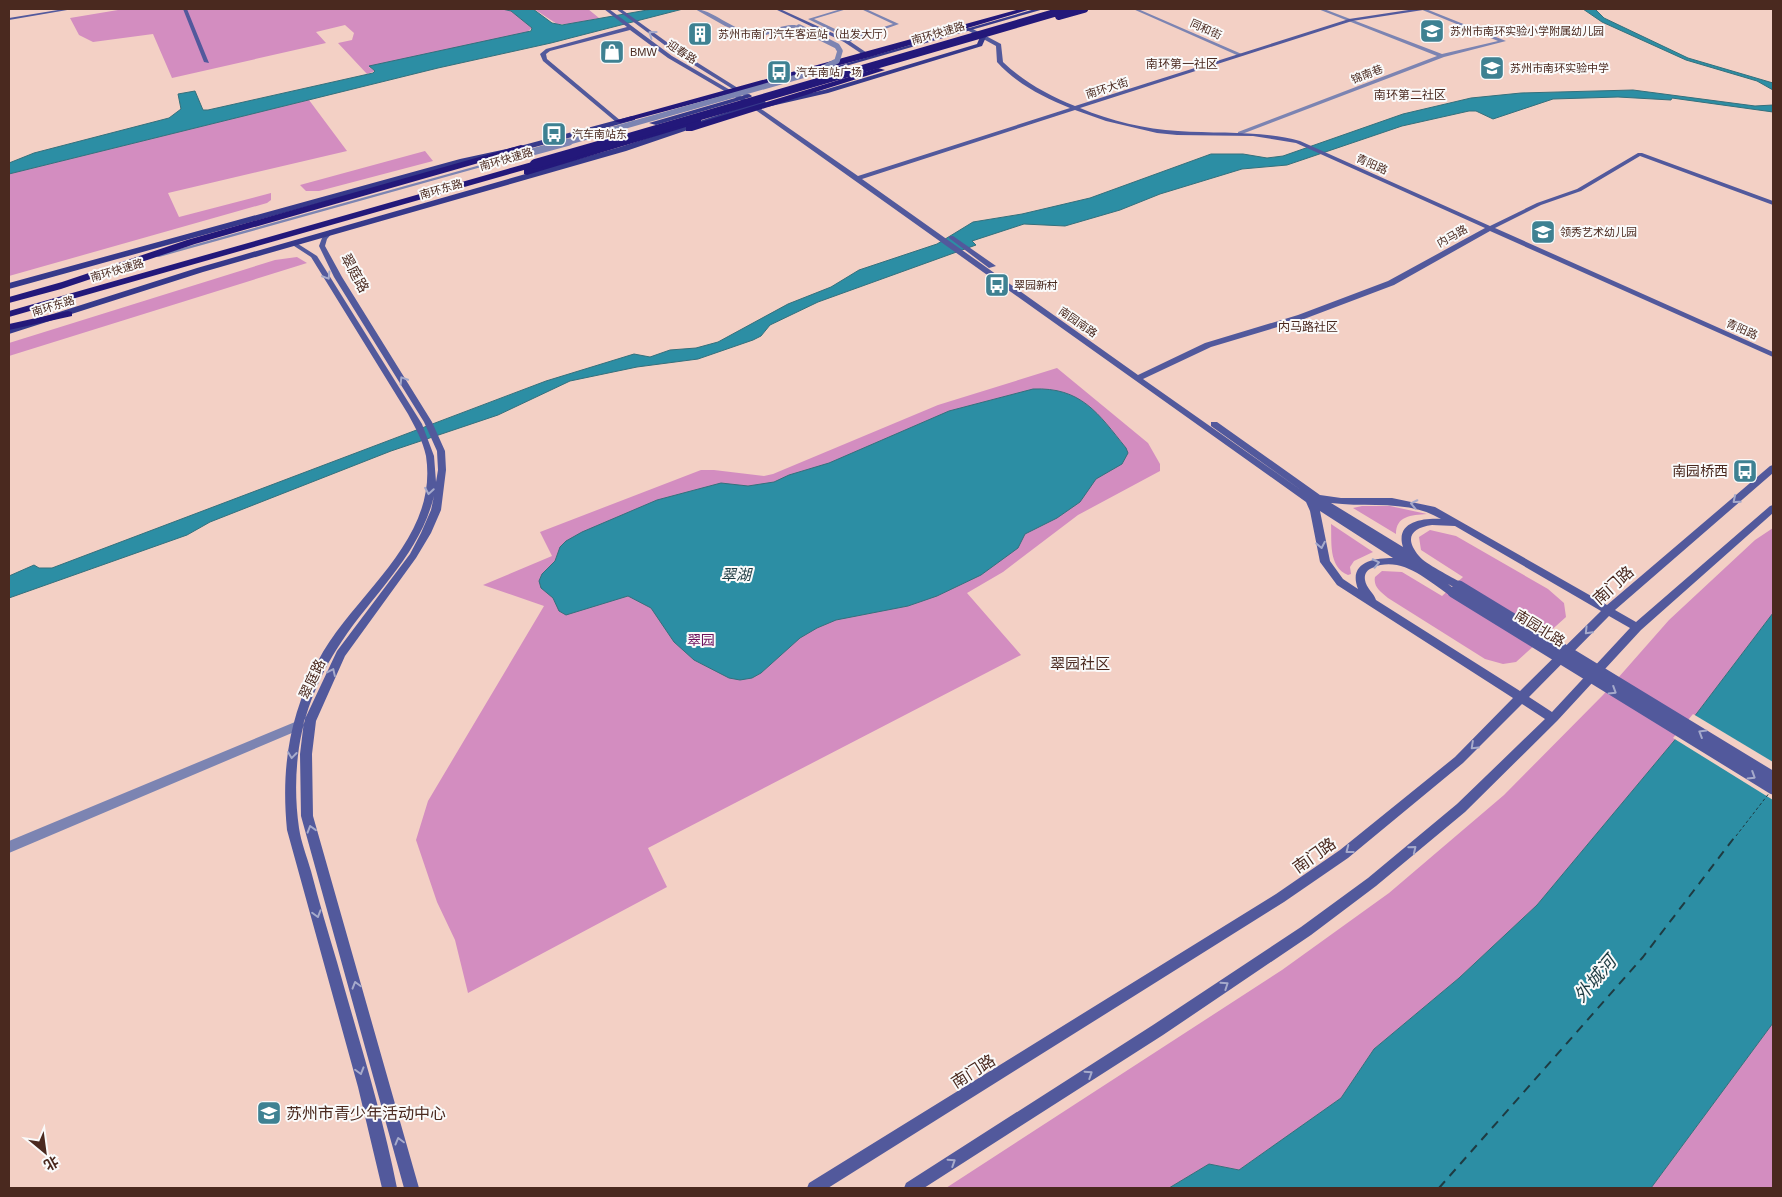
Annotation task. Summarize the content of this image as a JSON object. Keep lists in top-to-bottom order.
{
  "streets": {
    "highway": ["南环快速路"],
    "main road": ["南环东路"],
    "street": [
      "同和街",
      "迎春路",
      "锦南巷",
      "南环大街",
      "青阳路",
      "内马路",
      "翠庭路",
      "南园南路",
      "南门路",
      "南园北路"
    ]
  },
  "crossings": [
    ["同和街", "南环大街"],
    ["南环快速路", "南环东路"],
    ["迎春路", "南环东路"],
    ["迎春路", "南园南路"],
    ["锦南巷", "南环大街"],
    ["锦南巷", "青阳路"],
    ["南环大街", "青阳路"],
    ["南环大街", "南园南路"],
    ["青阳路", "南环东路"],
    ["青阳路", "内马路"],
    ["南环东路", "翠庭路"],
    ["南环东路", "南园南路"],
    ["内马路", "南园南路"],
    ["南园南路", "南园北路"]
  ],
  "districts": [
    "南环第一社区",
    "南环第二社区",
    "内马路社区",
    "翠园社区"
  ],
  "water": ["翠湖", "外城河"],
  "parks": ["翠园"],
  "places": {
    "school or university": [
      "苏州市南环实验小学附属幼儿园",
      "苏州市南环实验中学",
      "领秀艺术幼儿园",
      "苏州市青少年活动中心"
    ],
    "building": ["苏州市南门汽车客运站（出发大厅）"],
    "shop": ["BMW"],
    "bus stop": [
      "汽车南站广场",
      "汽车南站东",
      "翠园新村",
      "南园桥西"
    ]
  },
  "north": "bottom right"
}
